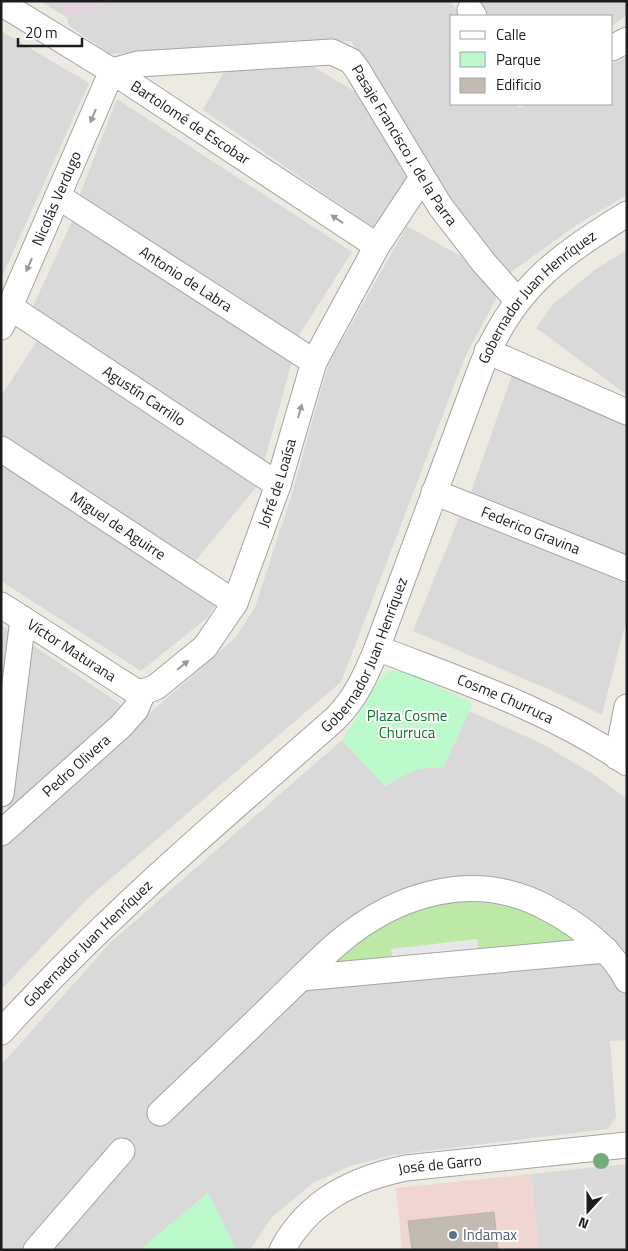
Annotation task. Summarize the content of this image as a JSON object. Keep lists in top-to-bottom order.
{
  "streets": {
    "street": [
      "Bartolomé de Escobar",
      "Pasaje Francisco J. de la Parra",
      "Nicolás Verdugo",
      "Antonio de Labra",
      "Gobernador Juan Henríquez",
      "Agustín Carrillo",
      "Jofré de Loaísa",
      "Miguel de Aguirre",
      "Federico Gravina",
      "Víctor Maturana",
      "Cosme Churruca",
      "Pedro Olivera",
      "José de Garro"
    ]
  },
  "crossings": [
    ["Bartolomé de Escobar", "Pasaje Francisco J. de la Parra"],
    ["Bartolomé de Escobar", "Nicolás Verdugo"],
    ["Bartolomé de Escobar", "Jofré de Loaísa"],
    ["Pasaje Francisco J. de la Parra", "Nicolás Verdugo"],
    ["Pasaje Francisco J. de la Parra", "Gobernador Juan Henríquez"],
    ["Pasaje Francisco J. de la Parra", "Jofré de Loaísa"],
    ["Nicolás Verdugo", "Antonio de Labra"],
    ["Nicolás Verdugo", "Agustín Carrillo"],
    ["Antonio de Labra", "Jofré de Loaísa"],
    ["Gobernador Juan Henríquez", "Federico Gravina"],
    ["Gobernador Juan Henríquez", "Cosme Churruca"],
    ["Agustín Carrillo", "Jofré de Loaísa"],
    ["Jofré de Loaísa", "Miguel de Aguirre"],
    ["Jofré de Loaísa", "Víctor Maturana"],
    ["Jofré de Loaísa", "Pedro Olivera"],
    ["Víctor Maturana", "Pedro Olivera"]
  ],
  "one_way": ["Bartolomé de Escobar", "Nicolás Verdugo", "Jofré de Loaísa"],
  "parks": ["Plaza Cosme Churruca"],
  "places": ["Indamax"],
  "legend": ["Calle", "Parque", "Edificio"],
  "scale_bar": "20 m",
  "north": "bottom"
}
